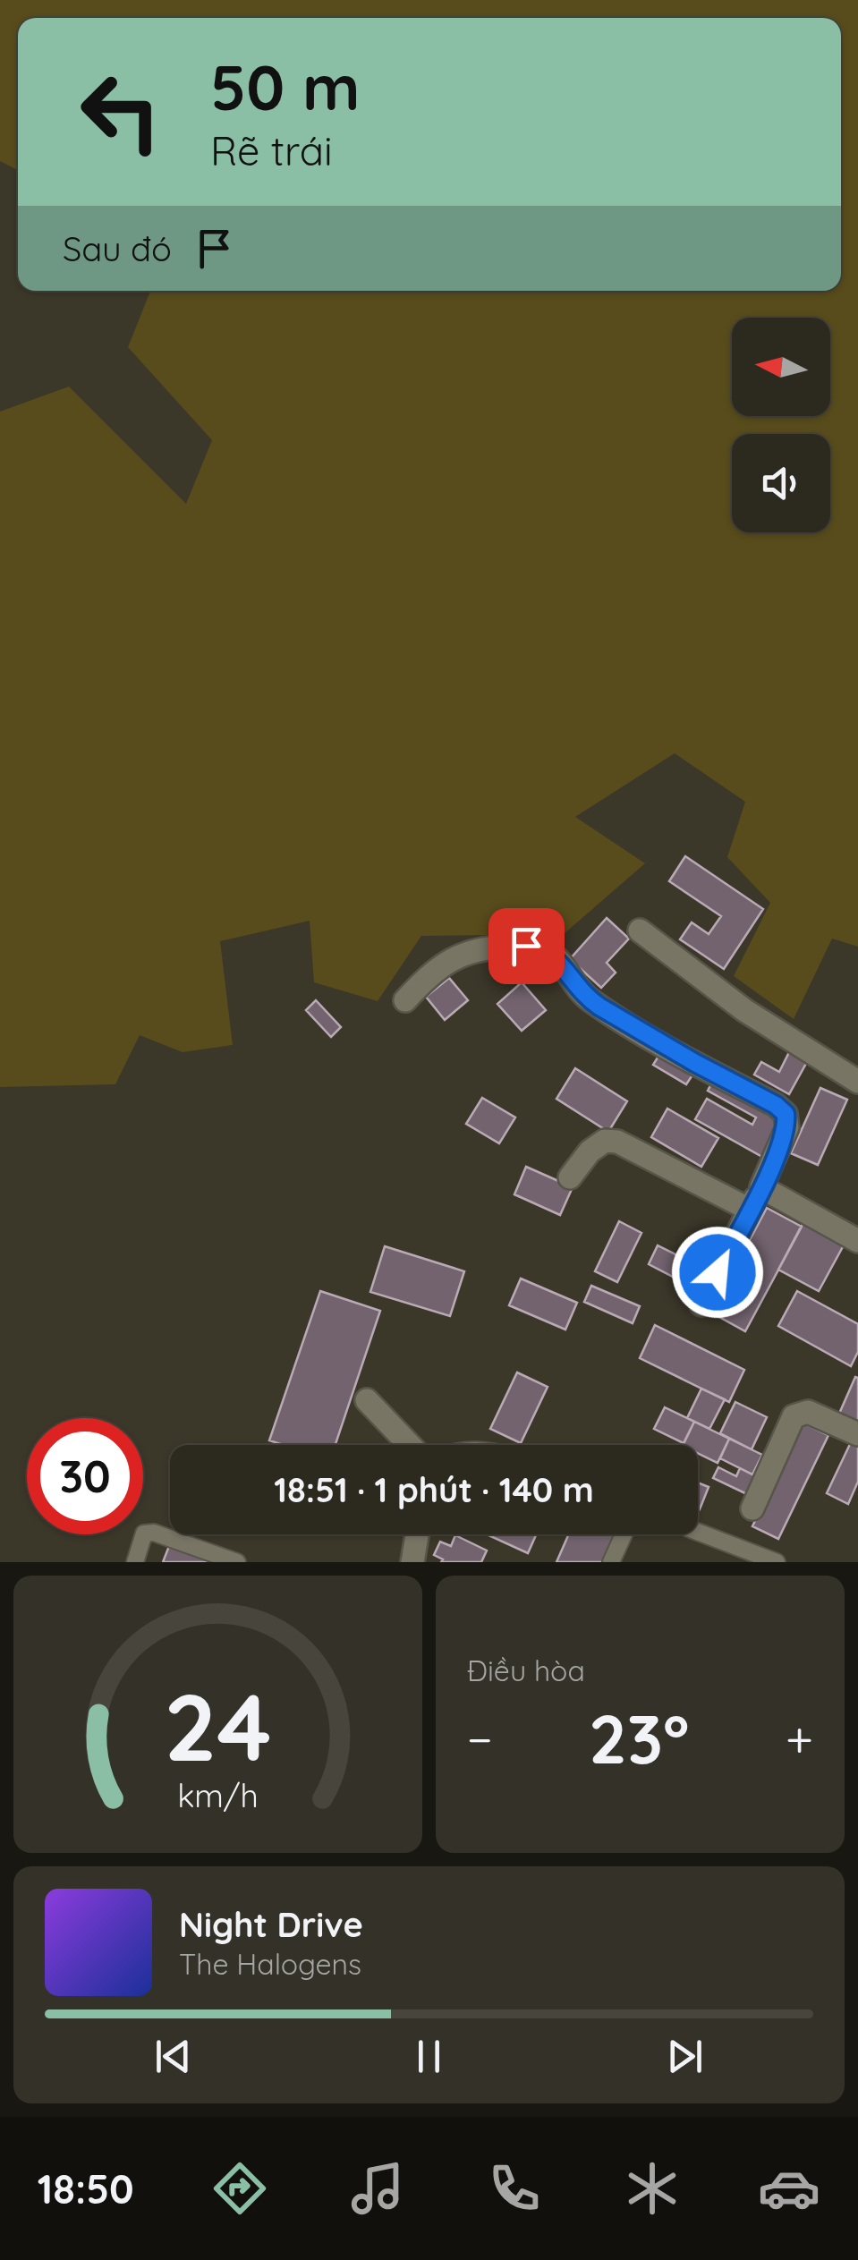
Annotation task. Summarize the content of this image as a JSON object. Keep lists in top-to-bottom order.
{
  "north": "left",
  "page": {
    "turn": ["50 m", "Rẽ trái"],
    "then": "Sau đó",
    "limit": "30",
    "trip": "18:51 · 1 phút · 140 m",
    "tile": "Điều hòa",
    "heat": ["−", "23°", "+"],
    "song": ["Night Drive", "The Halogens"],
    "tabs": "18:50",
    "gauge": ["24", "km/h"]
  }
}
